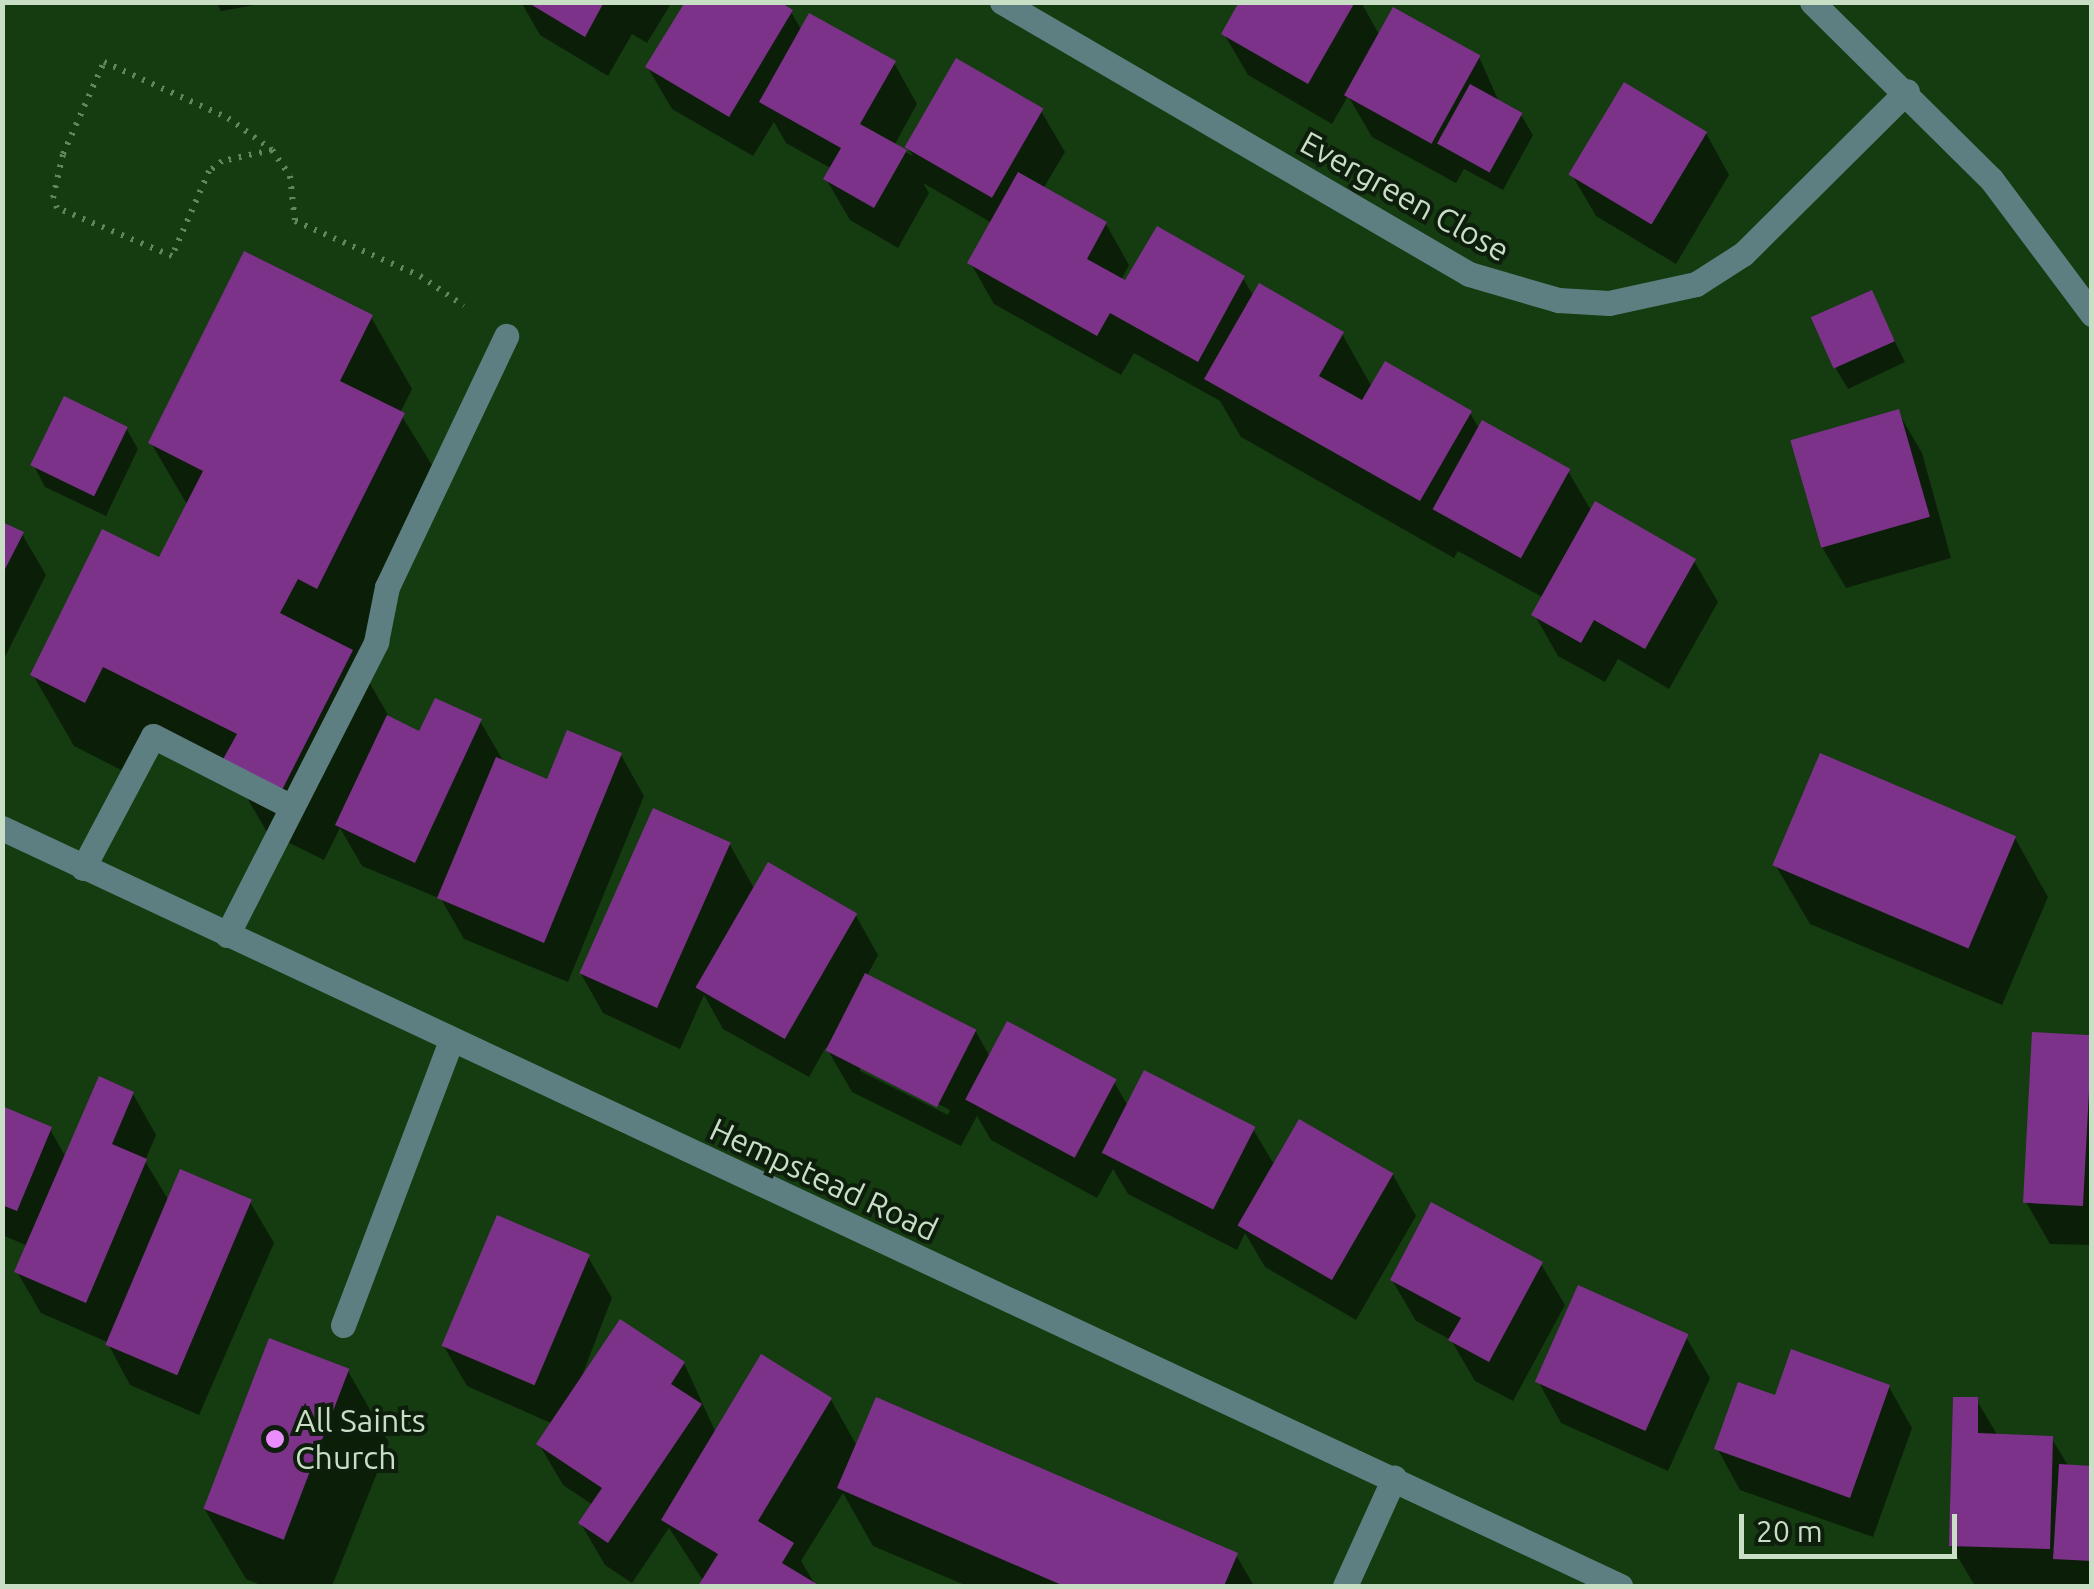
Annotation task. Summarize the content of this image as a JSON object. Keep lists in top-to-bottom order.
{
  "streets": {
    "street": ["Evergreen Close", "Hempstead Road"]
  },
  "places": ["All Saints Church"],
  "scale_bar": "20 m"
}
